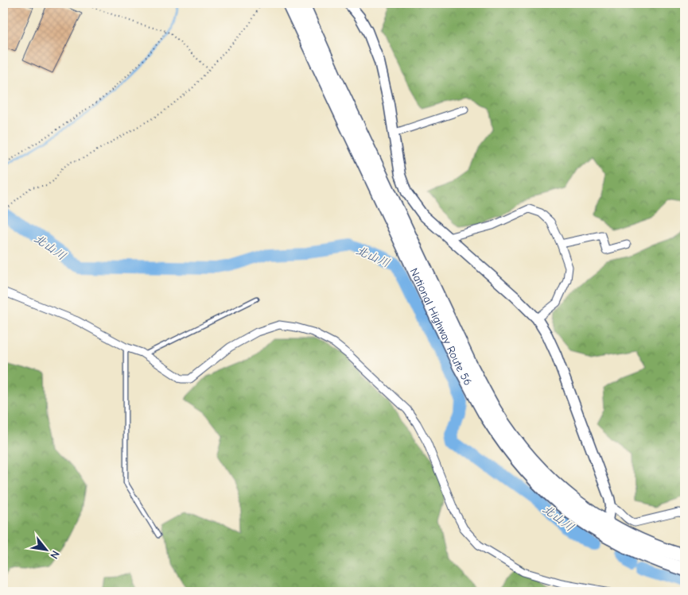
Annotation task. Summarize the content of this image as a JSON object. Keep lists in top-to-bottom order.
{
  "streets": {
    "highway": ["National Highway Route 56"]
  },
  "water": ["北山川"],
  "north": "bottom right"
}
